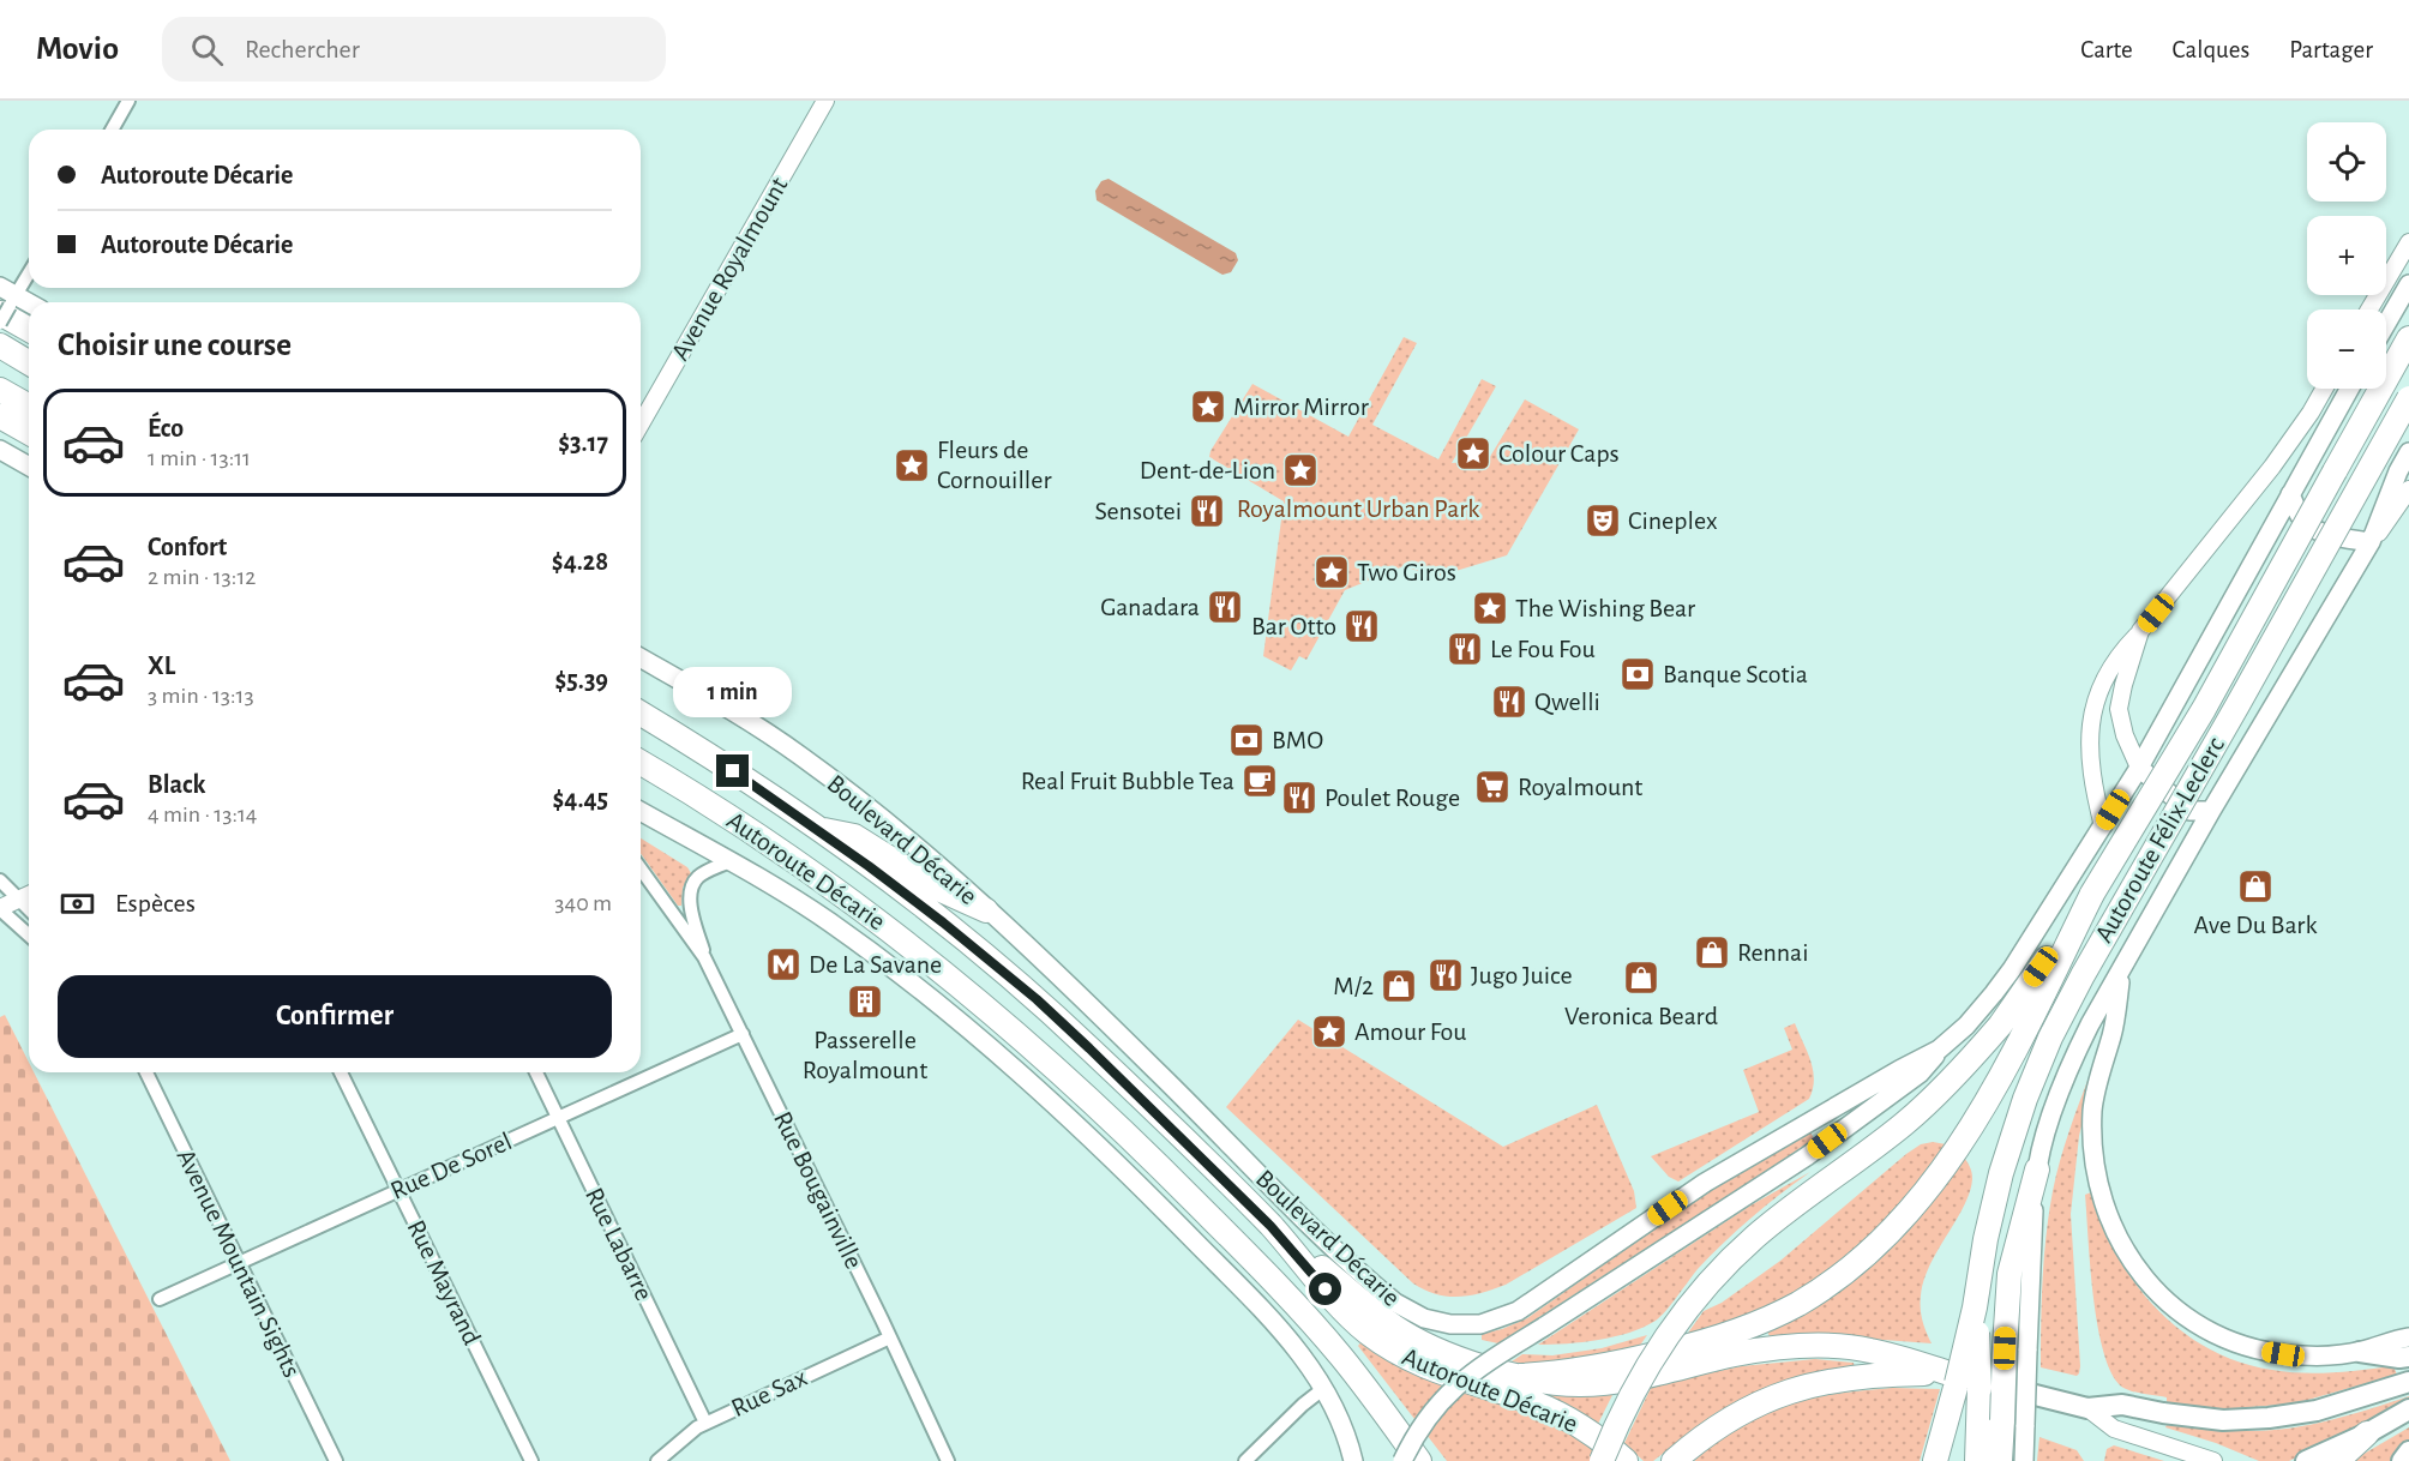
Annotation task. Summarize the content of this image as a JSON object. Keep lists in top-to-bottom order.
{
  "streets": {
    "highway": ["Autoroute Félix-Leclerc", "Autoroute Décarie"],
    "main road": ["Boulevard Décarie"],
    "street": [
      "Avenue Royalmount",
      "Rue De Sorel",
      "Rue Bougainville",
      "Rue Labarre",
      "Avenue Mountain Sights",
      "Rue Mayrand",
      "Rue Sax"
    ]
  },
  "crossings": [
    ["Rue De Sorel", "Rue Bougainville"],
    ["Rue De Sorel", "Rue Labarre"],
    ["Rue De Sorel", "Avenue Mountain Sights"],
    ["Rue De Sorel", "Rue Mayrand"],
    ["Rue Bougainville", "Rue Sax"],
    ["Rue Labarre", "Rue Sax"]
  ],
  "parks": ["Royalmount Urban Park"],
  "places": {
    "place": [
      "Mirror Mirror",
      "Colour Caps",
      "Fleurs de Cornouiller",
      "Dent-de-Lion",
      "Two Giros",
      "The Wishing Bear",
      "Amour Fou"
    ],
    "restaurant": [
      "Sensotei",
      "Ganadara",
      "Bar Otto",
      "Le Fou Fou",
      "Qwelli",
      "Poulet Rouge",
      "Jugo Juice"
    ],
    "theatre": ["Cineplex"],
    "bank": ["Banque Scotia", "BMO"],
    "cafe": ["Real Fruit Bubble Tea"],
    "supermarket": ["Royalmount"],
    "shop": [
      "Ave Du Bark",
      "Rennai",
      "Veronica Beard",
      "M/2"
    ],
    "metro station": ["De La Savane"],
    "building": ["Passerelle Royalmount"]
  },
  "page": {
    "header": "Movio",
    "search": "Rechercher",
    "nav": ["Carte", "Calques", "Partager"],
    "map_buttons": ["+", "−"],
    "banner": ["Autoroute Décarie", "Autoroute Décarie"],
    "heading": "Choisir une course",
    "list": [
      {
        "name": "Éco",
        "note": "1 min · 13:11",
        "value": "$3.17"
      },
      {
        "name": "Confort",
        "note": "2 min · 13:12",
        "value": "$4.28"
      },
      {
        "name": "XL",
        "note": "3 min · 13:13",
        "value": "$5.39"
      },
      {
        "name": "Black",
        "note": "4 min · 13:14",
        "value": "$4.45"
      }
    ],
    "bubble": "1 min",
    "pay": ["Espèces", "340 m"],
    "buttons": "Confirmer"
  }
}
